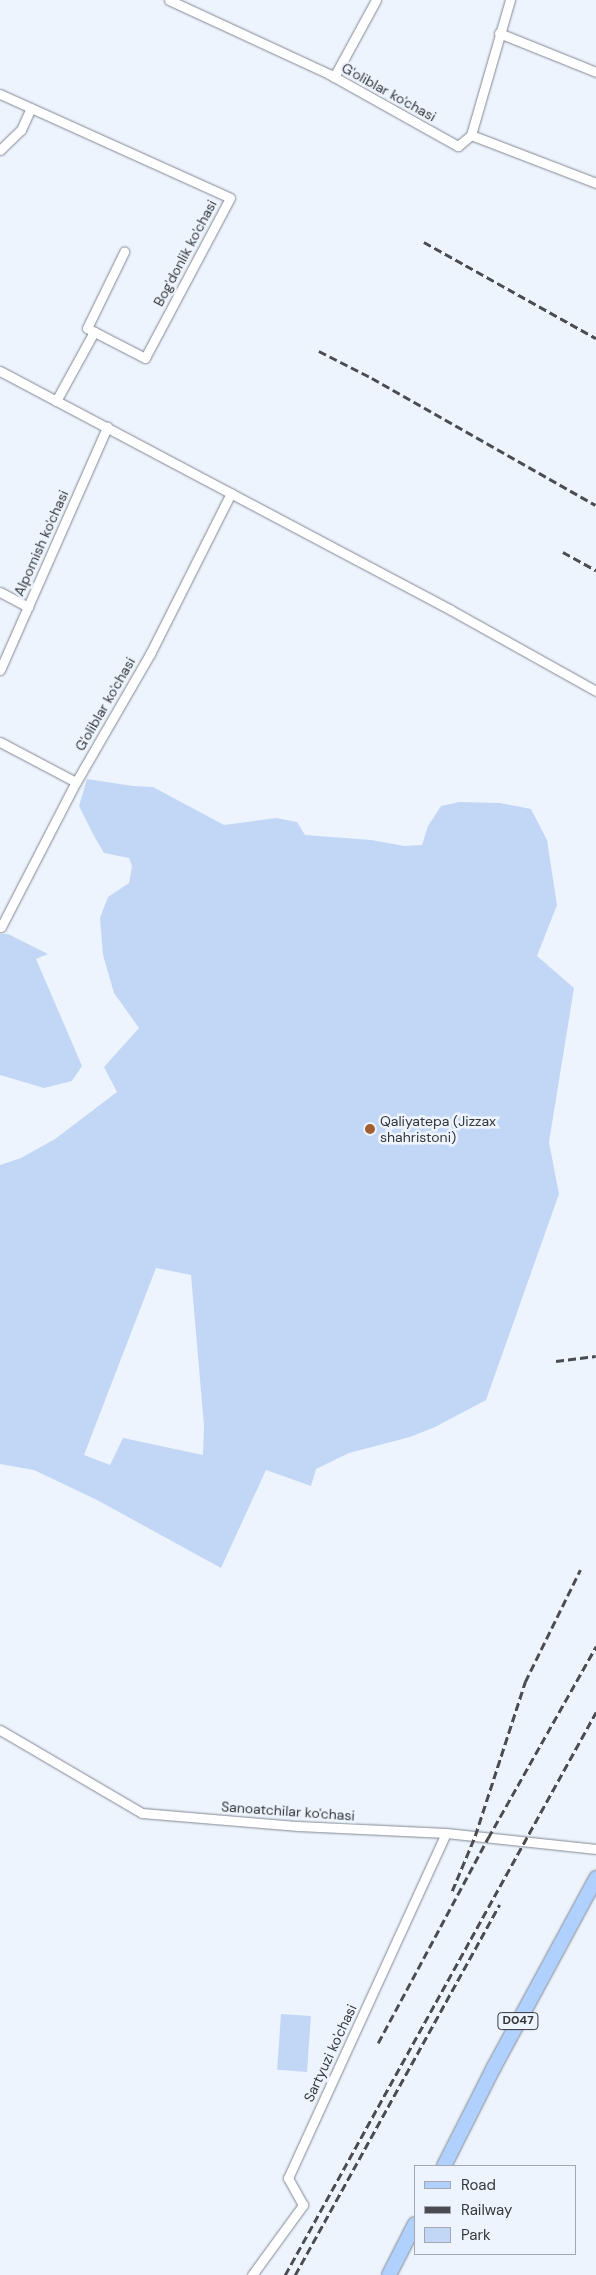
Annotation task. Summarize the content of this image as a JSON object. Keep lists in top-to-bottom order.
{
  "streets": {
    "main road": ["D047"],
    "street": [
      "G'oliblar ko'chasi",
      "Bog'donlik ko'chasi",
      "Alpomish ko'chasi",
      "Sanoatchilar ko'chasi",
      "Sartyuzi ko'chasi"
    ]
  },
  "crossings": [
    ["Sanoatchilar ko'chasi", "Sartyuzi ko'chasi"]
  ],
  "places": ["Qaliyatepa (Jizzax shahristoni)"],
  "legend": ["Road", "Railway", "Park"]
}
